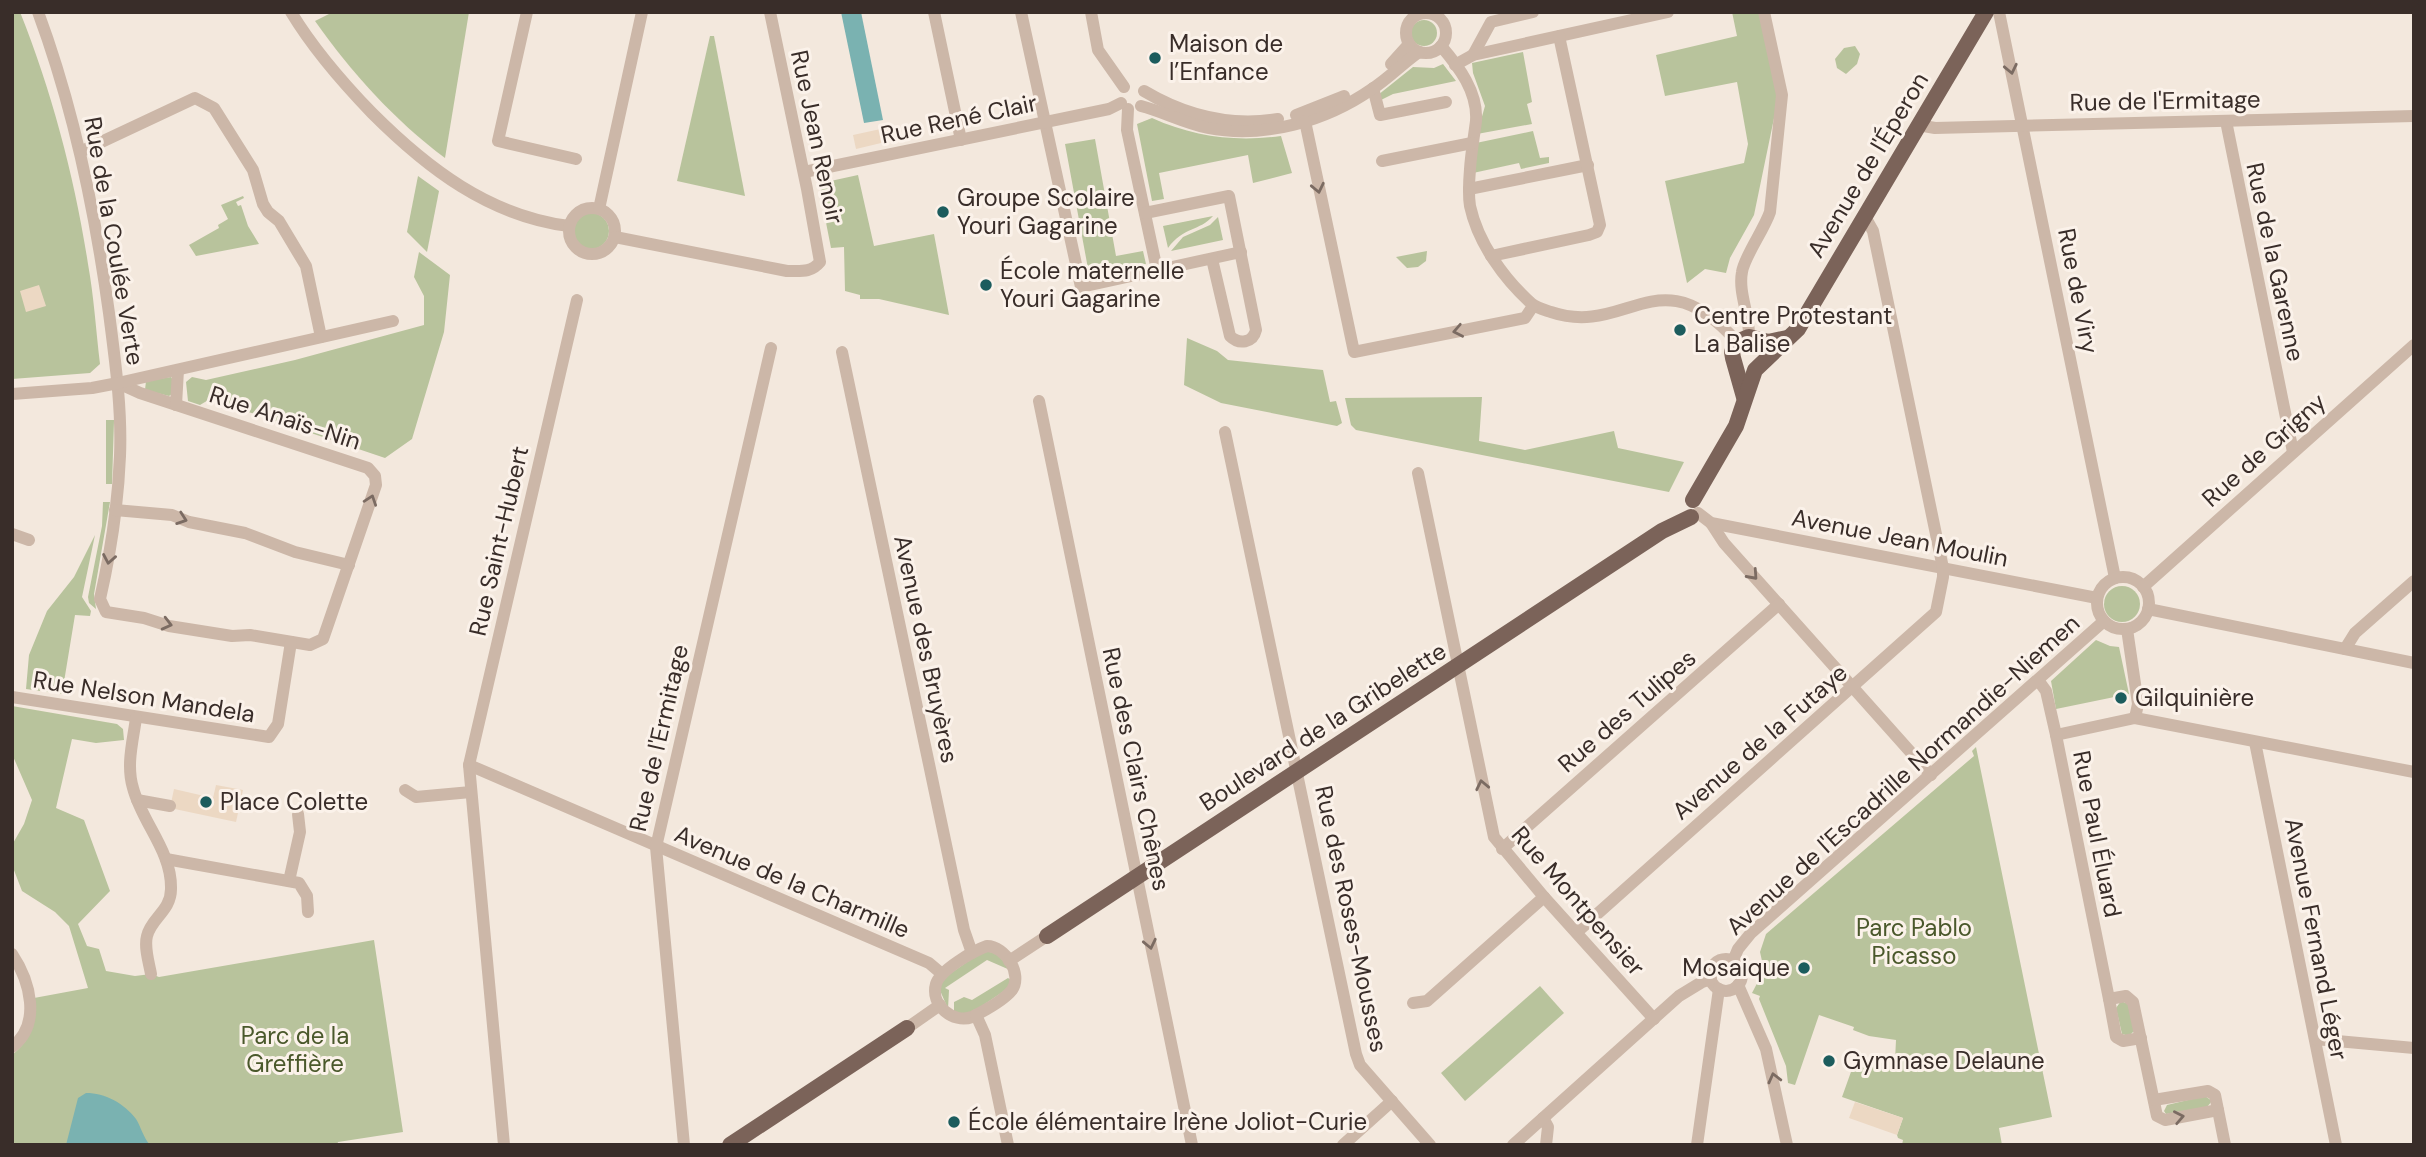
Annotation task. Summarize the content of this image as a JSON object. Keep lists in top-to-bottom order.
{
  "streets": {
    "main road": ["Avenue de l'Éperon", "Boulevard de la Gribelette"],
    "street": [
      "Rue de l'Ermitage",
      "Rue René Clair",
      "Rue Jean Renoir",
      "Rue de la Coulée Verte",
      "Rue de la Garenne",
      "Rue de Viry",
      "Rue Anaïs-Nin",
      "Rue de Grigny",
      "Avenue Jean Moulin",
      "Rue Saint-Hubert",
      "Avenue des Bruyères",
      "Rue Nelson Mandela",
      "Rue des Tulipes",
      "Avenue de la Futaye",
      "Rue des Clairs Chênes",
      "Avenue de l'Escadrille Normandie-Niemen",
      "Rue Paul Éluard",
      "Avenue de la Charmille",
      "Rue Montpensier",
      "Rue des Roses-Mousses",
      "Avenue Fernand Léger"
    ]
  },
  "crossings": [
    ["Rue de l'Ermitage", "Avenue de l'Éperon"],
    ["Rue de l'Ermitage", "Rue de la Garenne"],
    ["Rue de l'Ermitage", "Rue de Viry"],
    ["Rue de l'Ermitage", "Avenue de la Charmille"],
    ["Rue René Clair", "Rue Jean Renoir"],
    ["Avenue de l'Éperon", "Avenue Jean Moulin"],
    ["Avenue de l'Éperon", "Boulevard de la Gribelette"],
    ["Avenue de l'Éperon", "Avenue de la Futaye"],
    ["Rue de la Coulée Verte", "Rue Anaïs-Nin"],
    ["Rue de la Garenne", "Rue de Grigny"],
    ["Rue de Viry", "Rue de Grigny"],
    ["Rue de Viry", "Avenue Jean Moulin"],
    ["Rue de Viry", "Avenue de l'Escadrille Normandie-Niemen"],
    ["Rue Anaïs-Nin", "Rue Nelson Mandela"],
    ["Rue de Grigny", "Avenue Jean Moulin"],
    ["Rue de Grigny", "Avenue de l'Escadrille Normandie-Niemen"],
    ["Avenue Jean Moulin", "Boulevard de la Gribelette"],
    ["Avenue Jean Moulin", "Avenue de la Futaye"],
    ["Avenue Jean Moulin", "Avenue de l'Escadrille Normandie-Niemen"],
    ["Rue Saint-Hubert", "Avenue de la Charmille"],
    ["Avenue des Bruyères", "Boulevard de la Gribelette"],
    ["Avenue des Bruyères", "Avenue de la Charmille"],
    ["Rue des Tulipes", "Rue Montpensier"],
    ["Boulevard de la Gribelette", "Rue des Clairs Chênes"],
    ["Boulevard de la Gribelette", "Avenue de la Charmille"],
    ["Boulevard de la Gribelette", "Rue Montpensier"],
    ["Boulevard de la Gribelette", "Rue des Roses-Mousses"],
    ["Avenue de la Futaye", "Rue Montpensier"],
    ["Avenue de l'Escadrille Normandie-Niemen", "Rue Paul Éluard"]
  ],
  "one_way": ["Rue des Clairs Chênes"],
  "parks": ["Parc Pablo Picasso", "Parc de la Greffière"],
  "places": [
    "Maison de l’Enfance",
    "Groupe Scolaire Youri Gagarine",
    "École maternelle Youri Gagarine",
    "Centre Protestant La Balise",
    "Gilquinière",
    "Place Colette",
    "Mosaique",
    "Gymnase Delaune",
    "École élémentaire Irène Joliot-Curie"
  ]
}
